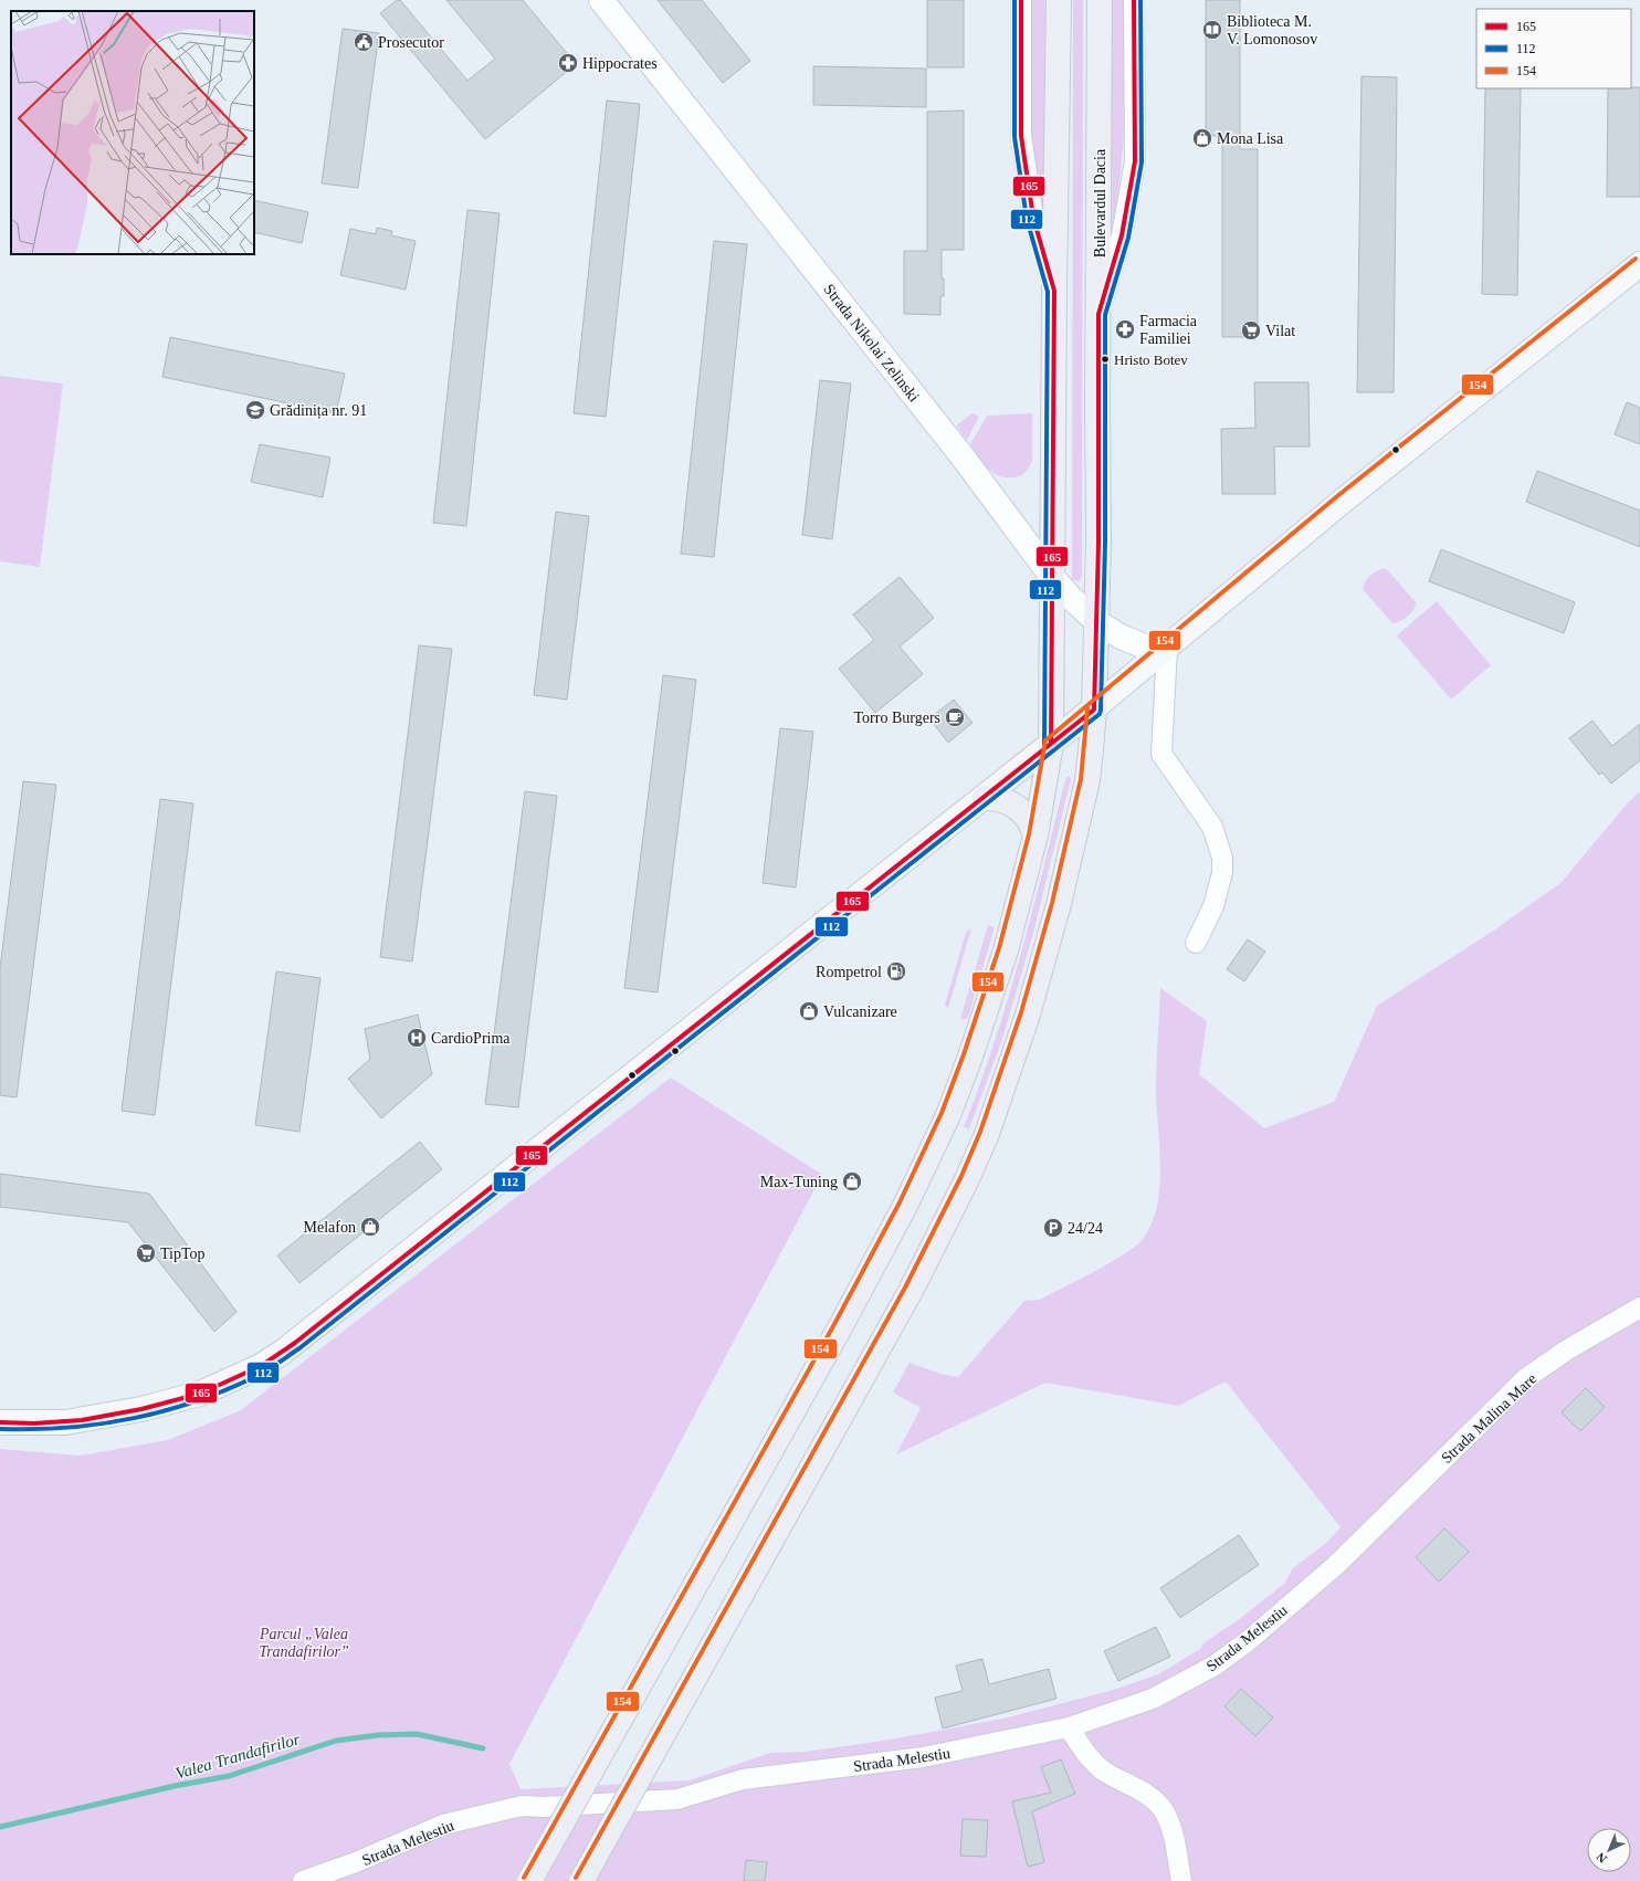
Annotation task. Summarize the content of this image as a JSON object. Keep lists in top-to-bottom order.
{
  "streets": {
    "highway": ["Bulevardul Dacia"],
    "street": ["Strada Nikolai Zelinski", "Strada Malina Mare", "Strada Melestiu"]
  },
  "crossings": [
    ["Bulevardul Dacia", "Strada Nikolai Zelinski"],
    ["Strada Malina Mare", "Strada Melestiu"]
  ],
  "water": ["Valea Trandafirilor"],
  "parks": ["Parcul „Valea Trandafirilor”"],
  "places": {
    "library": ["Biblioteca M. V. Lomonosov"],
    "public building": ["Prosecutor"],
    "pharmacy": ["Hippocrates", "Farmacia Familiei"],
    "shop": [
      "Mona Lisa",
      "Vulcanizare",
      "Max-Tuning",
      "Melafon"
    ],
    "supermarket": ["Vilat", "TipTop"],
    "other": ["Hristo Botev"],
    "school or university": ["Grădinița nr. 91"],
    "cafe": ["Torro Burgers"],
    "fuel station": ["Rompetrol"],
    "hospital": ["CardioPrima"],
    "parking": ["24/24"]
  },
  "lines": ["transit line 165", "transit line 112", "transit line 154"],
  "legend": ["165", "112", "154"],
  "north": "bottom left"
}
